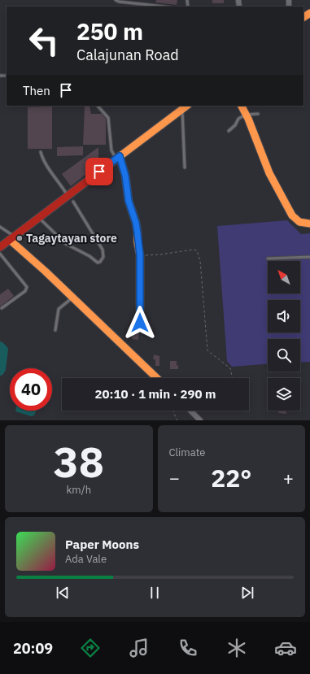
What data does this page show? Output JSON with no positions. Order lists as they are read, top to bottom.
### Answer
{
  "places": ["Tagaytayan store"],
  "north": "top left",
  "page": {
    "turn": ["250 m", "Calajunan Road"],
    "then": "Then",
    "limit": "40",
    "trip": "20:10 · 1 min · 290 m",
    "tile": [
      ["38", "km/h"],
      "Climate"
    ],
    "heat": ["−", "22°", "+"],
    "song": ["Paper Moons", "Ada Vale"],
    "tabs": "20:09"
  }
}
